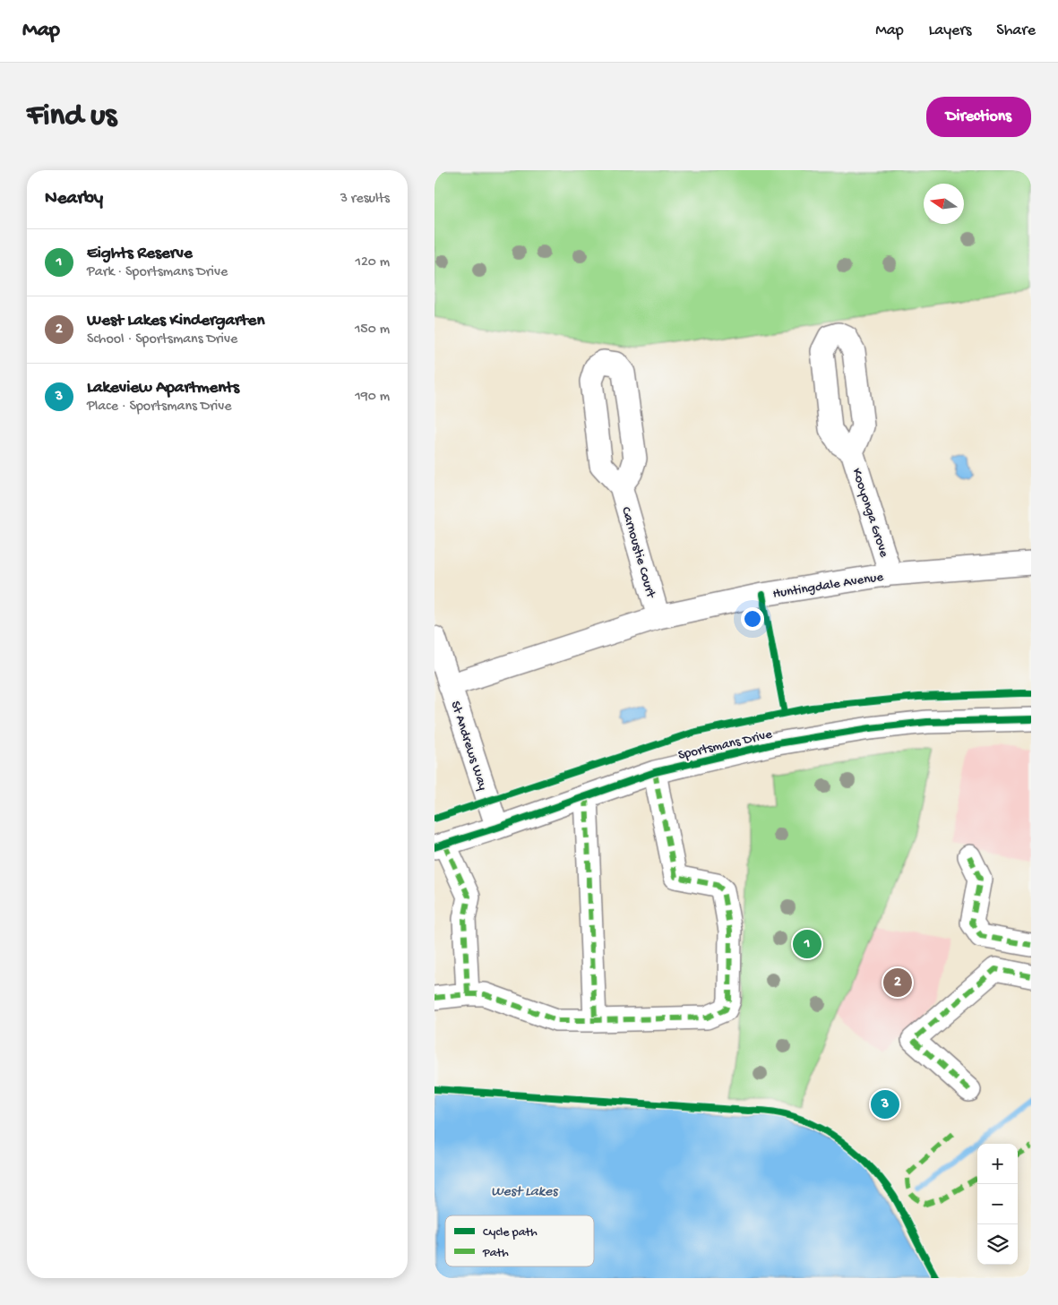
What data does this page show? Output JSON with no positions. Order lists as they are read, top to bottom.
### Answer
{
  "streets": {
    "street": [
      "Kooyonga Grove",
      "Carnoustie Court",
      "Huntingdale Avenue",
      "Sportsmans Drive",
      "St Andrews Way"
    ]
  },
  "crossings": [
    ["Kooyonga Grove", "Huntingdale Avenue"],
    ["Carnoustie Court", "Huntingdale Avenue"],
    ["Huntingdale Avenue", "St Andrews Way"],
    ["Sportsmans Drive", "St Andrews Way"]
  ],
  "water": ["West Lakes"],
  "legend": ["Cycle path", "Path"],
  "north": "left",
  "page": {
    "header": "Map",
    "nav": ["Map", "Layers", "Share"],
    "buttons": "Directions",
    "title": "Find us",
    "heading": ["Nearby", "3 results"],
    "list": [
      {
        "mark": "1",
        "name": "Eights Reserve",
        "note": "Park · Sportsmans Drive",
        "value": "120 m"
      },
      {
        "mark": "2",
        "name": "West Lakes Kindergarten",
        "note": "School · Sportsmans Drive",
        "value": "150 m"
      },
      {
        "mark": "3",
        "name": "Lakeview Apartments",
        "note": "Place · Sportsmans Drive",
        "value": "190 m"
      }
    ],
    "pins": ["1", "2", "3"],
    "map_buttons": ["+", "−"]
  }
}
